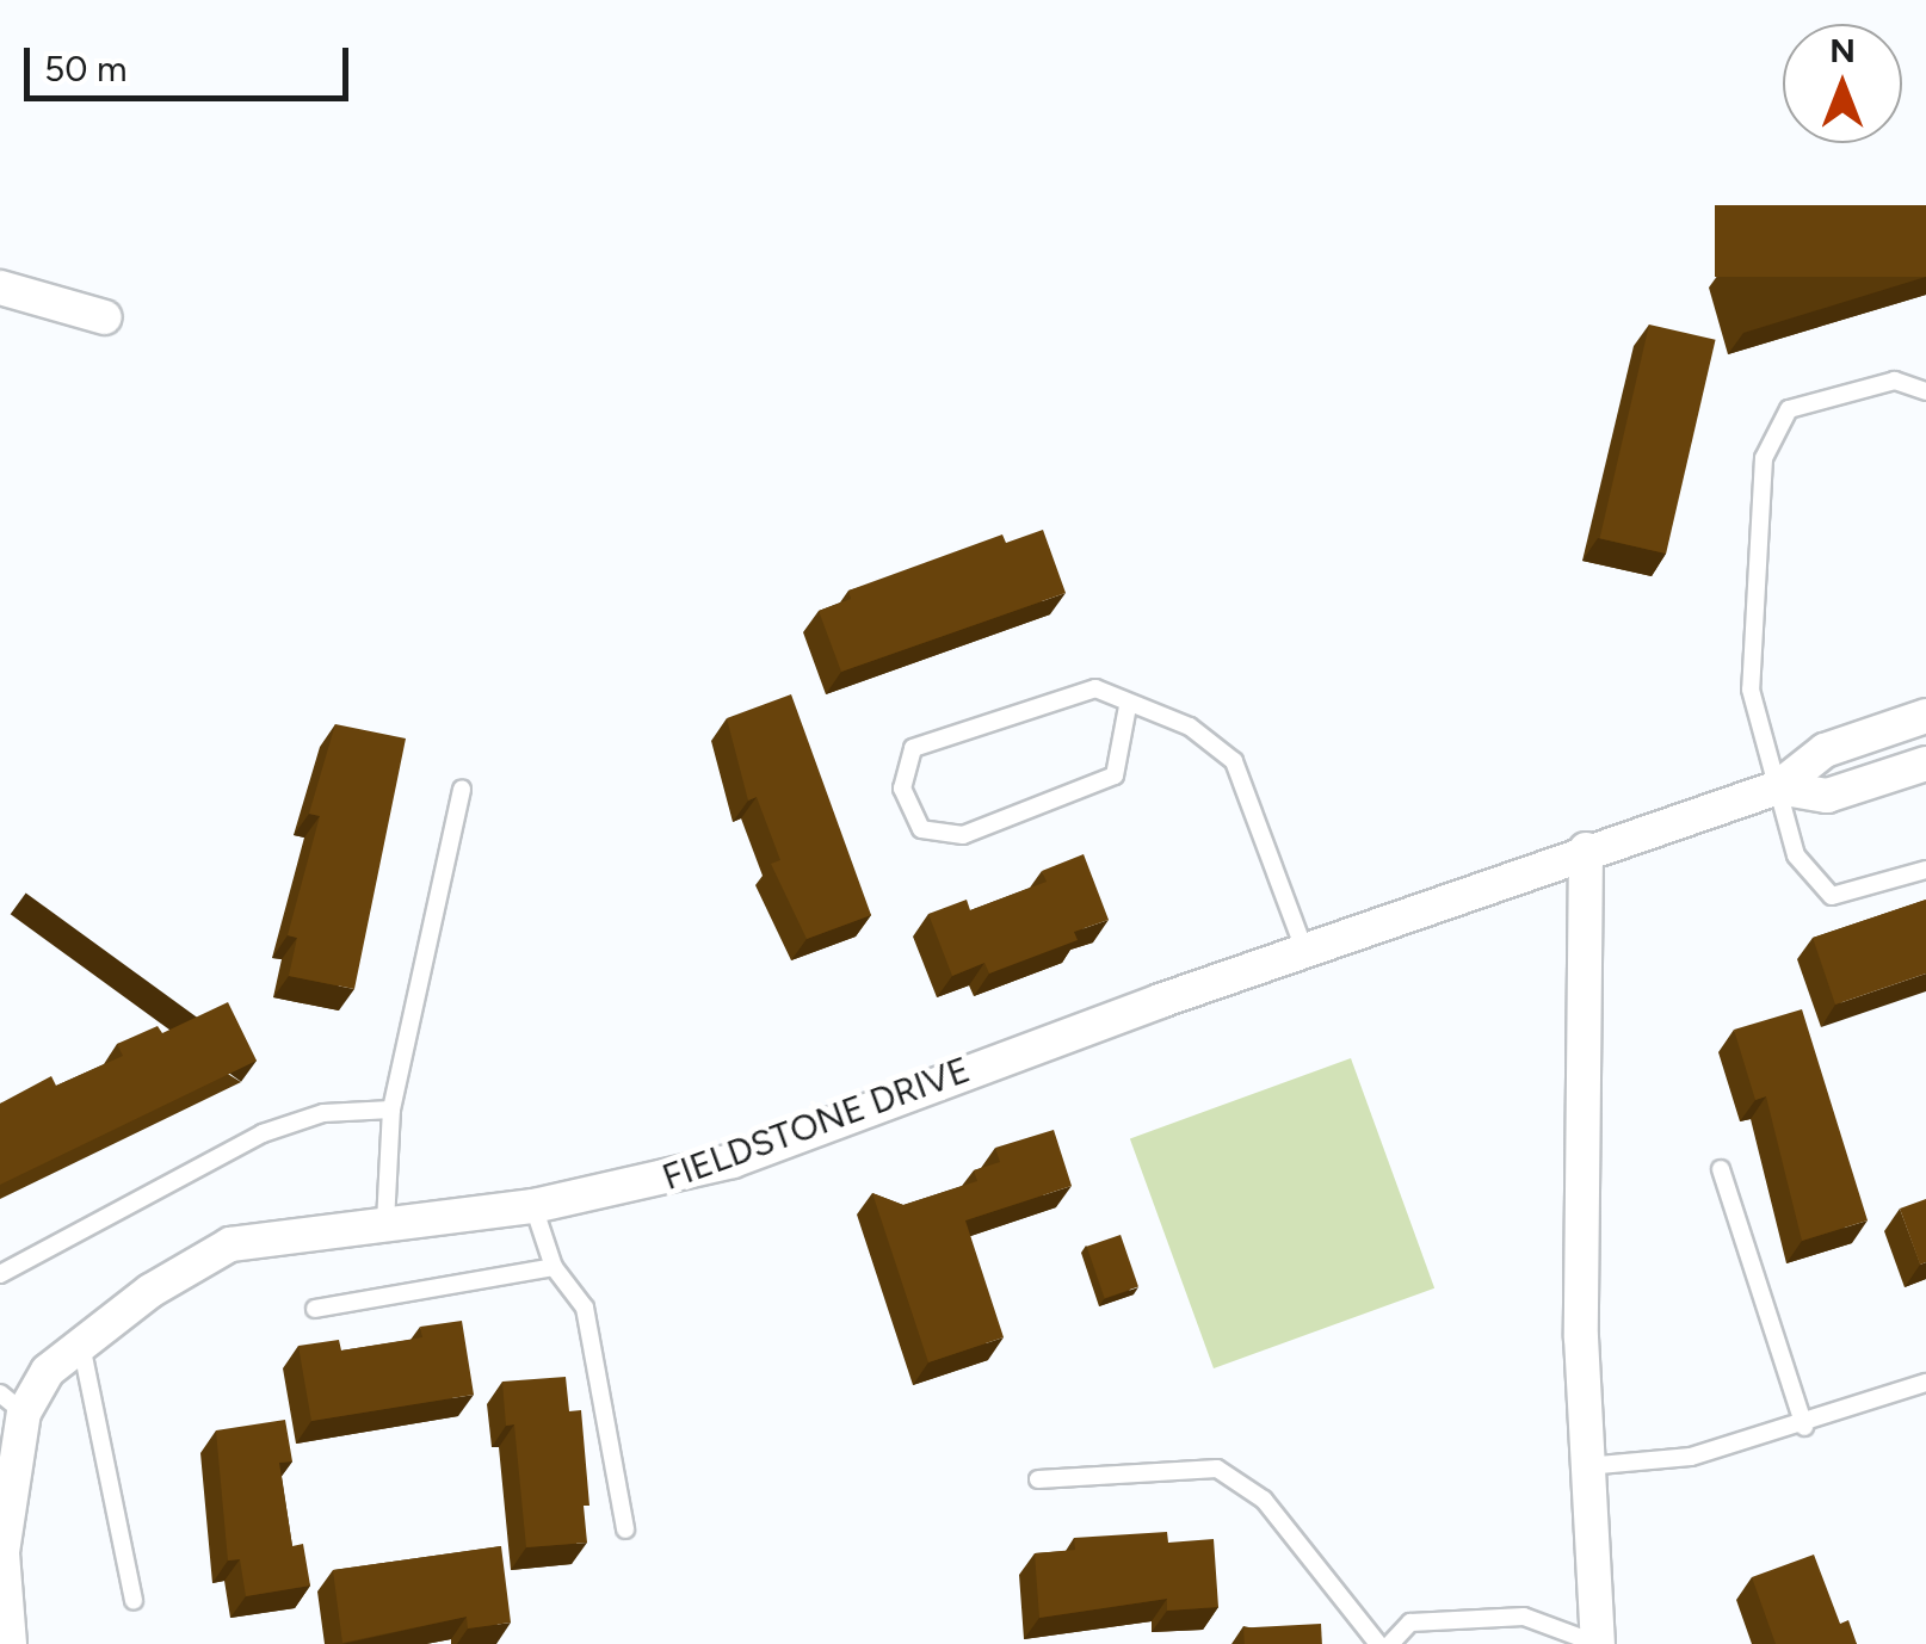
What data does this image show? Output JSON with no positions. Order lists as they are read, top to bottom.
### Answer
{
  "streets": {
    "street": ["FIELDSTONE DRIVE"]
  },
  "scale_bar": "50 m",
  "north": "top"
}
